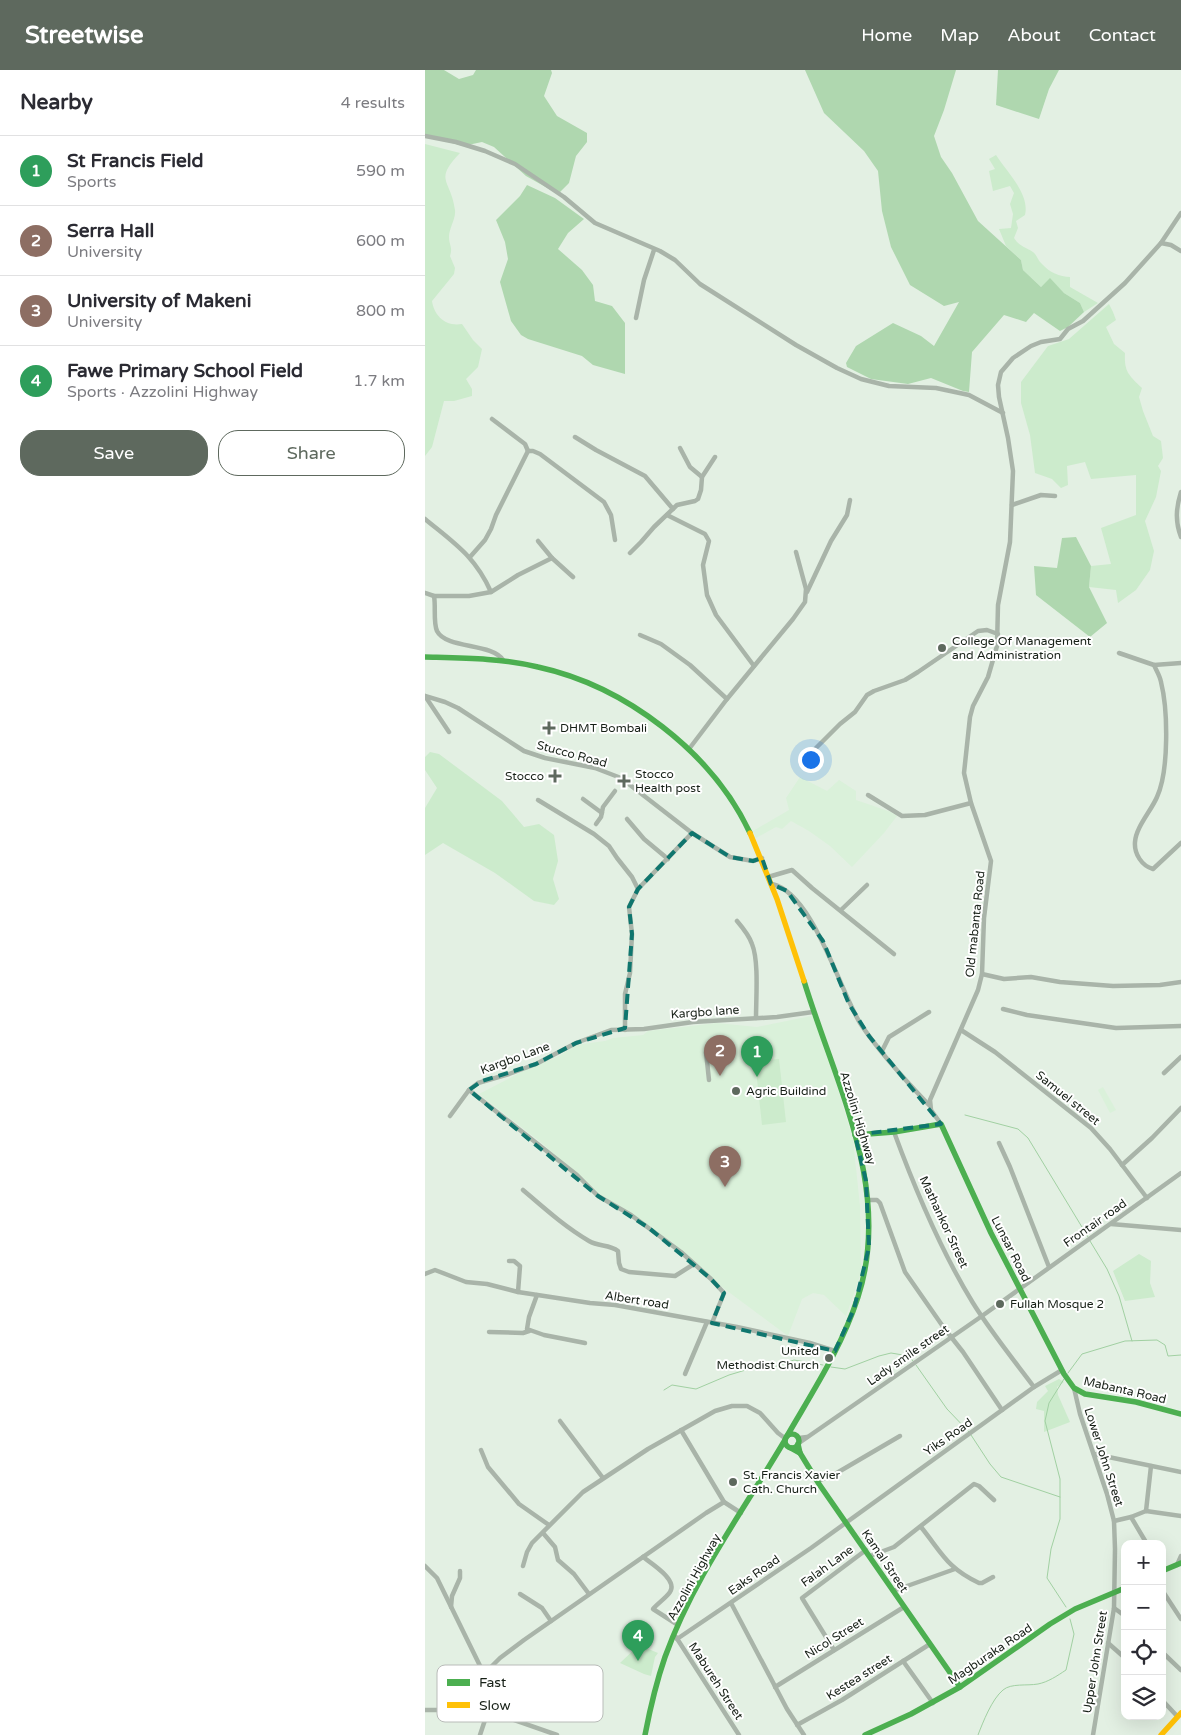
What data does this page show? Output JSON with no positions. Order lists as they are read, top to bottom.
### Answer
{
  "streets": {
    "main road": [
      "Azzolini Highway",
      "Lunsar Road",
      "Mabanta Road",
      "Kamal Street",
      "Magburaka Road"
    ],
    "street": [
      "Stucco Road",
      "Old mabanta Road",
      "Kargbo lane",
      "Kargbo Lane",
      "Samuel street",
      "Mathankor Street",
      "Frontair road",
      "Albert road",
      "Lady smile street",
      "Yiks Road",
      "Lower John Street",
      "Falah Lane",
      "Eaks Road",
      "Nicol Street",
      "Upper John Street",
      "Kestea street",
      "Mabureh Street"
    ]
  },
  "crossings": [
    ["Stucco Road", "Azzolini Highway"],
    ["Old mabanta Road", "Samuel street"],
    ["Kargbo lane", "Kargbo Lane"],
    ["Kargbo lane", "Azzolini Highway"],
    ["Samuel street", "Frontair road"],
    ["Azzolini Highway", "Albert road"],
    ["Azzolini Highway", "Kamal Street"],
    ["Azzolini Highway", "Eaks Road"],
    ["Azzolini Highway", "Mabureh Street"],
    ["Mathankor Street", "Lady smile street"],
    ["Frontair road", "Lunsar Road"],
    ["Frontair road", "Lady smile street"],
    ["Lunsar Road", "Lady smile street"],
    ["Lunsar Road", "Mabanta Road"],
    ["Lunsar Road", "Yiks Road"],
    ["Lady smile street", "Kamal Street"],
    ["Mabanta Road", "Lower John Street"],
    ["Yiks Road", "Kamal Street"],
    ["Yiks Road", "Eaks Road"],
    ["Lower John Street", "Magburaka Road"],
    ["Lower John Street", "Upper John Street"],
    ["Kamal Street", "Falah Lane"],
    ["Kamal Street", "Eaks Road"],
    ["Kamal Street", "Nicol Street"],
    ["Kamal Street", "Magburaka Road"],
    ["Kamal Street", "Kestea street"],
    ["Falah Lane", "Nicol Street"],
    ["Eaks Road", "Mabureh Street"],
    ["Magburaka Road", "Upper John Street"]
  ],
  "places": {
    "other": [
      "College Of Management and Administration",
      "Agric Buildind",
      "Fullah Mosque 2",
      "United Methodist Church",
      "St. Francis Xavier Cath. Church"
    ],
    "health": ["DHMT Bombali", "Stocco", "Stocco Health post"]
  },
  "legend": ["Fast", "Slow"],
  "page": {
    "header": "Streetwise",
    "nav": [
      "Home",
      "Map",
      "About",
      "Contact"
    ],
    "heading": ["Nearby", "4 results"],
    "list": [
      {
        "mark": "1",
        "name": "St Francis Field",
        "note": "Sports",
        "value": "590 m"
      },
      {
        "mark": "2",
        "name": "Serra Hall",
        "note": "University",
        "value": "600 m"
      },
      {
        "mark": "3",
        "name": "University of Makeni",
        "note": "University",
        "value": "800 m"
      },
      {
        "mark": "4",
        "name": "Fawe Primary School Field",
        "note": "Sports · Azzolini Highway",
        "value": "1.7 km"
      }
    ],
    "buttons": ["Save", "Share"],
    "pins": [
      "2",
      "1",
      "3",
      "4"
    ],
    "map_buttons": ["+", "−"]
  }
}
